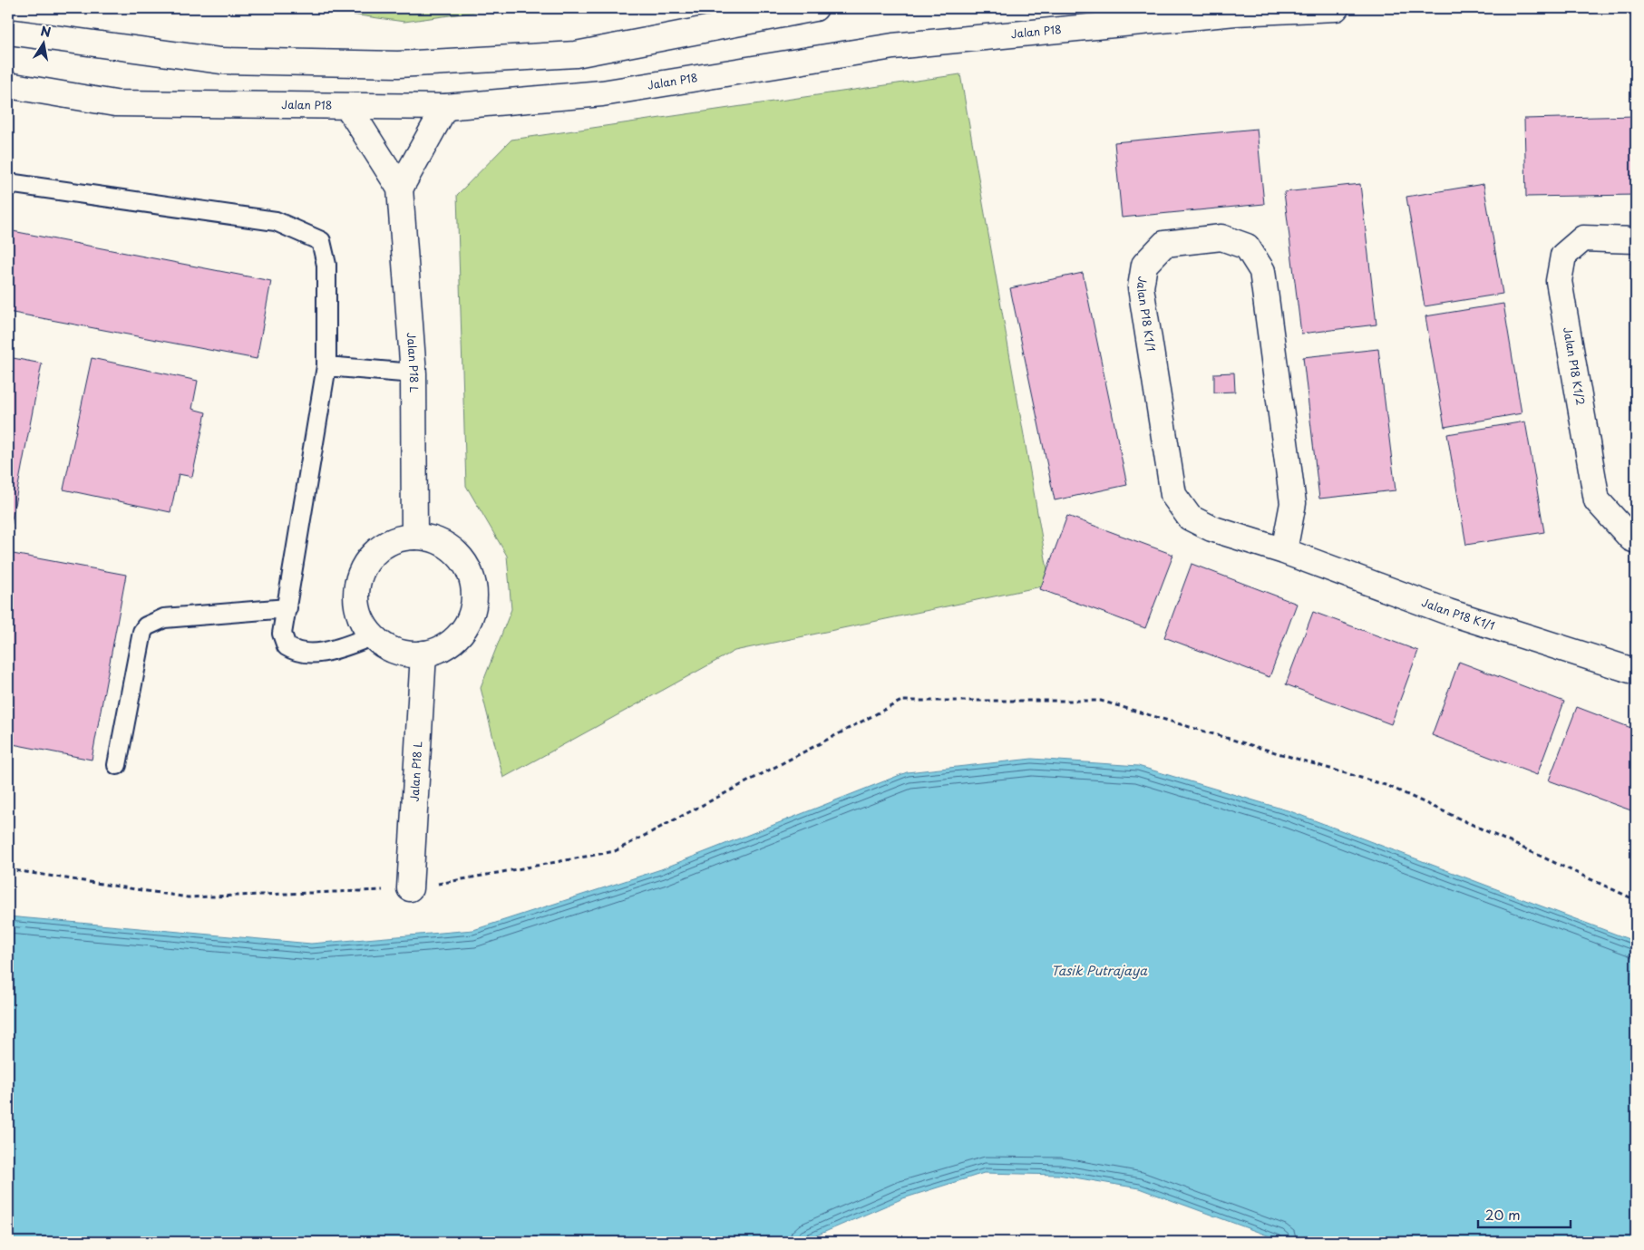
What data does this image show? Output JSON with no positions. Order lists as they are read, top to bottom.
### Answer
{
  "streets": {
    "street": [
      "Jalan P18",
      "Jalan P18 K1/1",
      "Jalan P18 L",
      "Jalan P18 K1/2"
    ]
  },
  "crossings": [
    ["Jalan P18", "Jalan P18 L"]
  ],
  "water": ["Tasik Putrajaya"],
  "scale_bar": "20 m",
  "north": "top"
}
